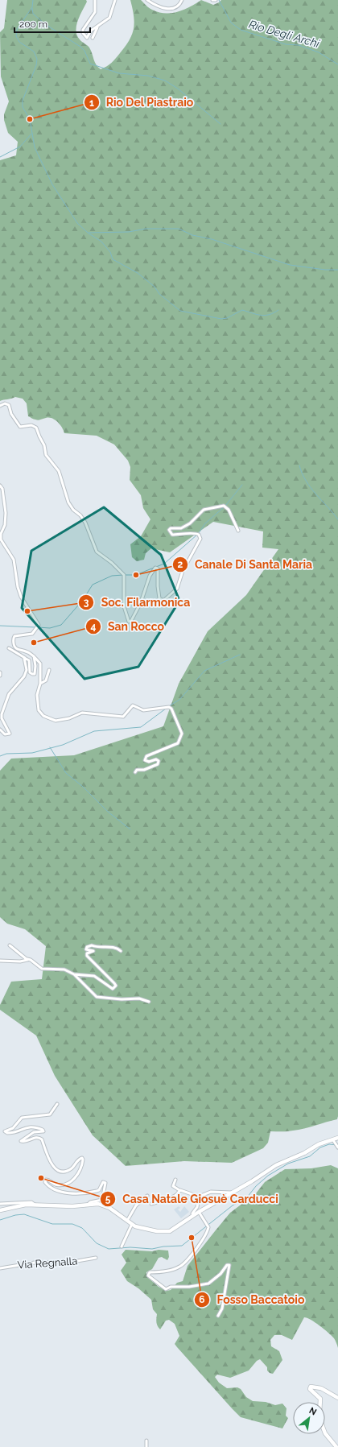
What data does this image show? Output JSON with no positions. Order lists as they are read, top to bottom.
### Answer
{
  "streets": {
    "street": ["Via Regnalla"]
  },
  "water": ["Rio Degli Archi"],
  "places": [
    "Rio Del Piastraio",
    "Canale Di Santa Maria",
    "Soc. Filarmonica",
    "San Rocco",
    "Casa Natale Giosuè Carducci",
    "Fosso Baccatoio"
  ],
  "scale_bar": "200 m",
  "north": "top right"
}
